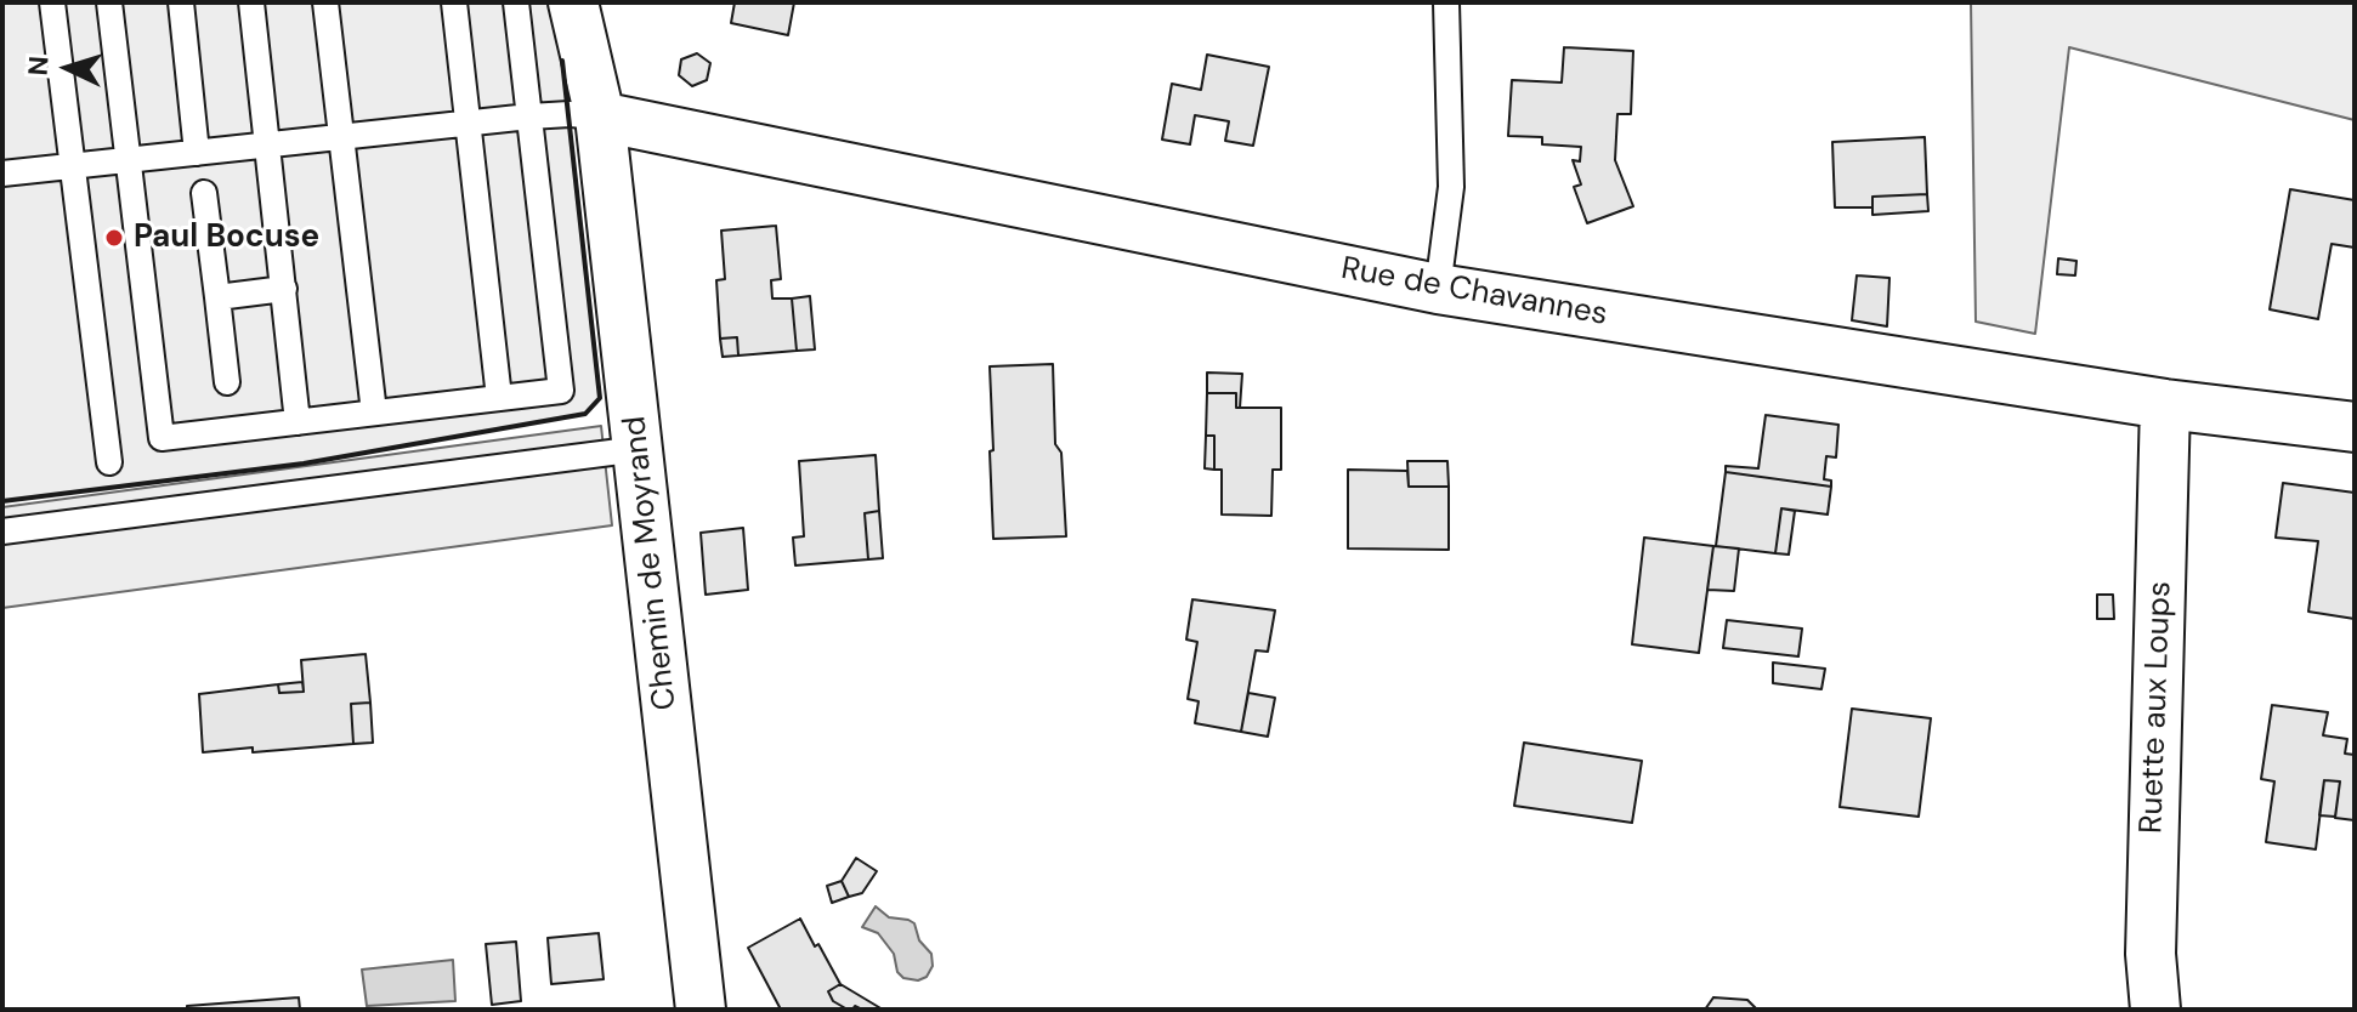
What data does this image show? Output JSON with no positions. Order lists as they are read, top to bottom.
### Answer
{
  "streets": {
    "street": ["Rue de Chavannes", "Chemin de Moyrand", "Ruette aux Loups"]
  },
  "crossings": [
    ["Rue de Chavannes", "Chemin de Moyrand"],
    ["Rue de Chavannes", "Ruette aux Loups"]
  ],
  "places": ["Paul Bocuse"],
  "north": "left"
}
